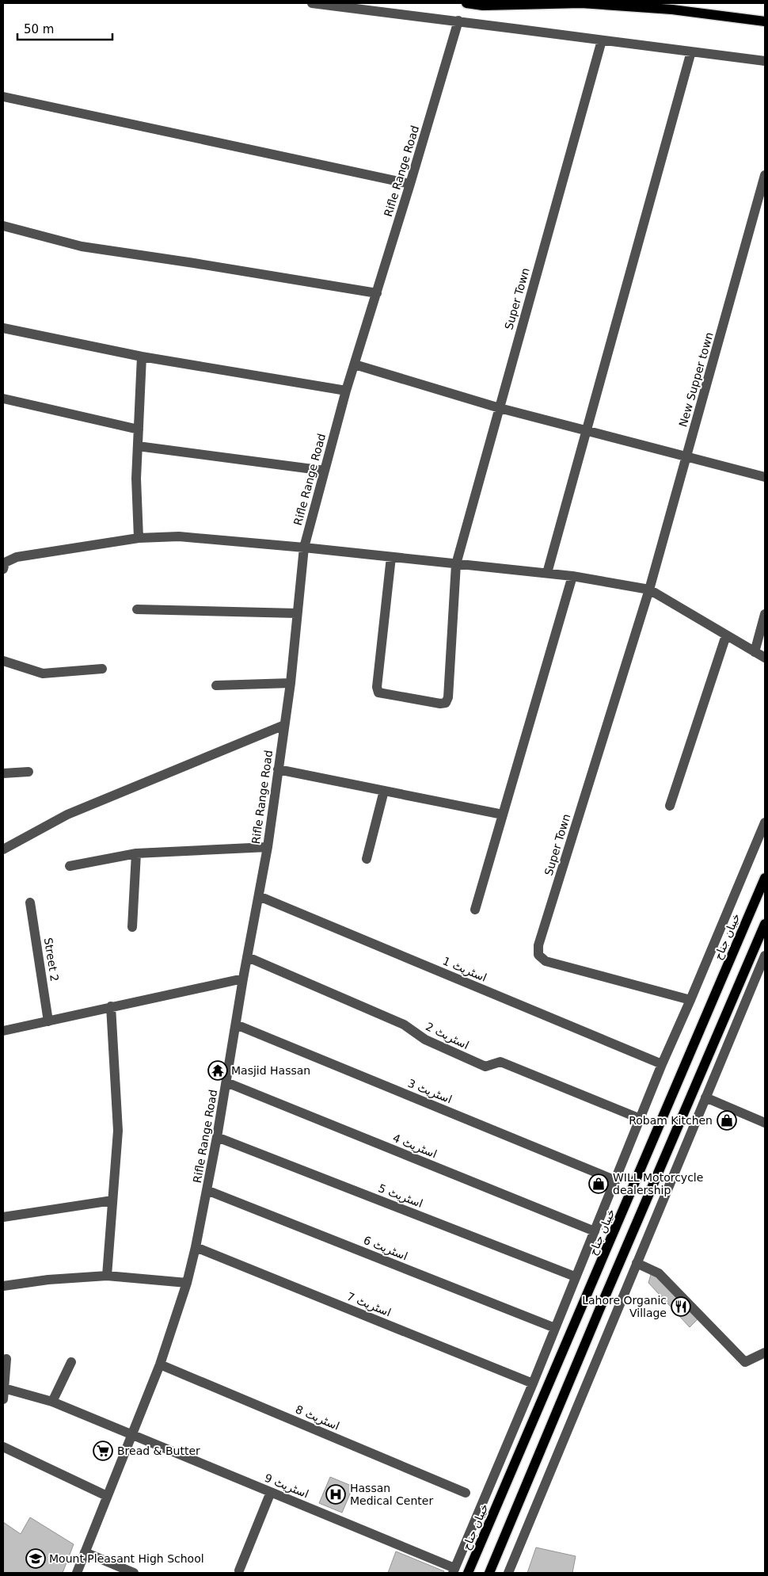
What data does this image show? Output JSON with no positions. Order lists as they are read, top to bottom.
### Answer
{
  "streets": {
    "main road": ["خیبان جناح"],
    "street": [
      "Rifle Range Road",
      "Super Town",
      "New Supper town",
      "Street 2",
      "اسٹریٹ 1",
      "اسٹریٹ 2",
      "اسٹریٹ 3",
      "اسٹریٹ 4",
      "اسٹریٹ 5",
      "اسٹریٹ 6",
      "اسٹریٹ 7",
      "اسٹریٹ 8",
      "اسٹریٹ 9"
    ]
  },
  "crossings": [
    ["Rifle Range Road", "اسٹریٹ 1"],
    ["Rifle Range Road", "اسٹریٹ 2"],
    ["Rifle Range Road", "اسٹریٹ 3"],
    ["Rifle Range Road", "اسٹریٹ 4"],
    ["Rifle Range Road", "اسٹریٹ 5"],
    ["Rifle Range Road", "اسٹریٹ 6"],
    ["Rifle Range Road", "اسٹریٹ 7"],
    ["Rifle Range Road", "اسٹریٹ 8"],
    ["Rifle Range Road", "اسٹریٹ 9"],
    ["Super Town", "New Supper town"]
  ],
  "places": {
    "temple": ["Masjid Hassan"],
    "shop": ["Robam Kitchen", "WILL Motorcycle dealership"],
    "restaurant": ["Lahore Organic Village"],
    "supermarket": ["Bread & Butter"],
    "hospital": ["Hassan Medical Center"],
    "school or university": ["Mount Pleasant High School"]
  },
  "scale_bar": "50 m"
}
